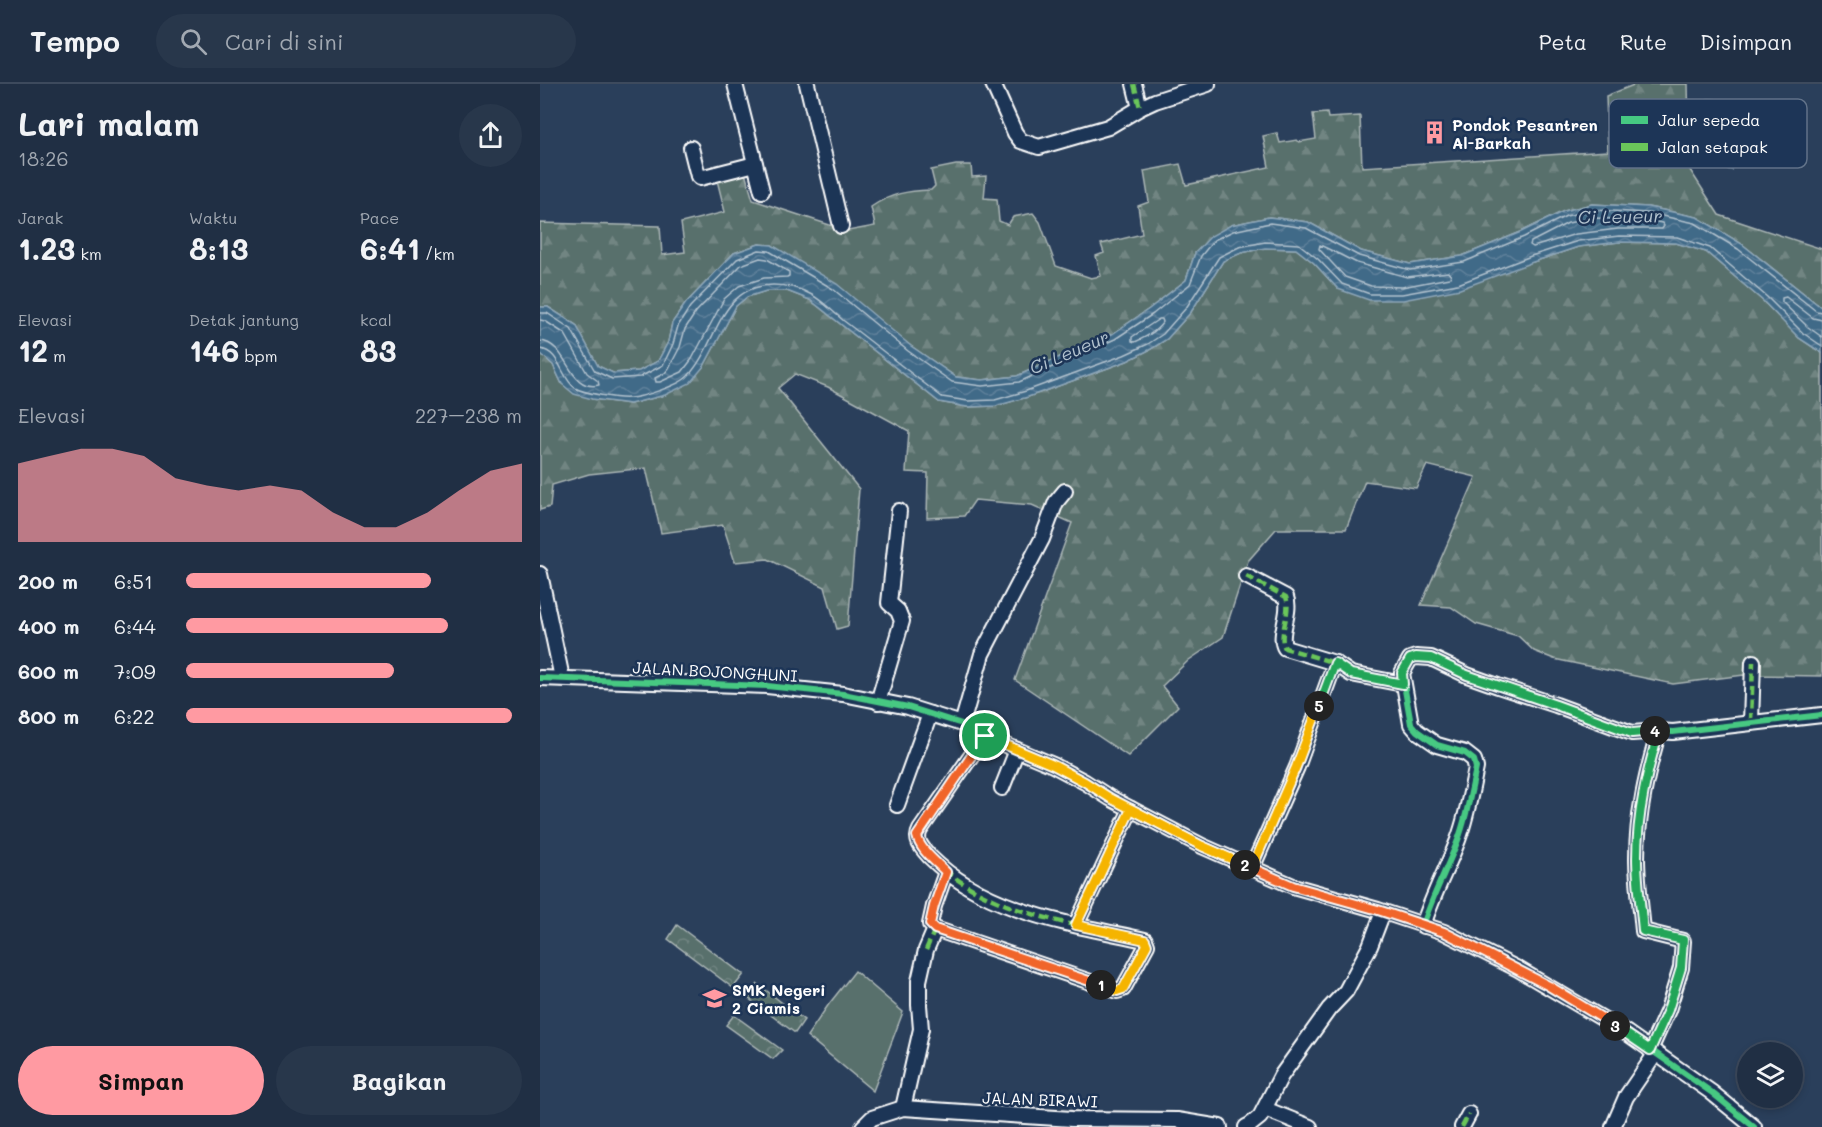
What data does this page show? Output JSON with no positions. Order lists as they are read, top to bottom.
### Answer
{
  "streets": {
    "street": ["JALAN BOJONGHUNI", "JALAN BIRAWI"]
  },
  "water": ["Ci Leueur"],
  "places": {
    "building": ["Pondok Pesantren Al-Barkah"],
    "school or university": ["SMK Negeri 2 Ciamis"]
  },
  "legend": ["Jalur sepeda", "Jalan setapak"],
  "page": {
    "header": "Tempo",
    "search": "Cari di sini",
    "nav": ["Peta", "Rute", "Disimpan"],
    "heading": ["Lari malam", "18:26"],
    "stats": [
      ["Jarak", "1.23 km"],
      ["Waktu", "8:13"],
      ["Pace", "6:41 /km"],
      ["Elevasi", "12 m"],
      ["Detak jantung", "146 bpm"],
      ["kcal", "83"]
    ],
    "chart": ["Elevasi", "227–238 m"],
    "list": [
      {
        "name": "200 m",
        "note": "6:51"
      },
      {
        "name": "400 m",
        "note": "6:44"
      },
      {
        "name": "600 m",
        "note": "7:09"
      },
      {
        "name": "800 m",
        "note": "6:22"
      }
    ],
    "pins": [
      "5",
      "4",
      "2",
      "1",
      "3"
    ],
    "buttons": ["Simpan", "Bagikan"]
  }
}
